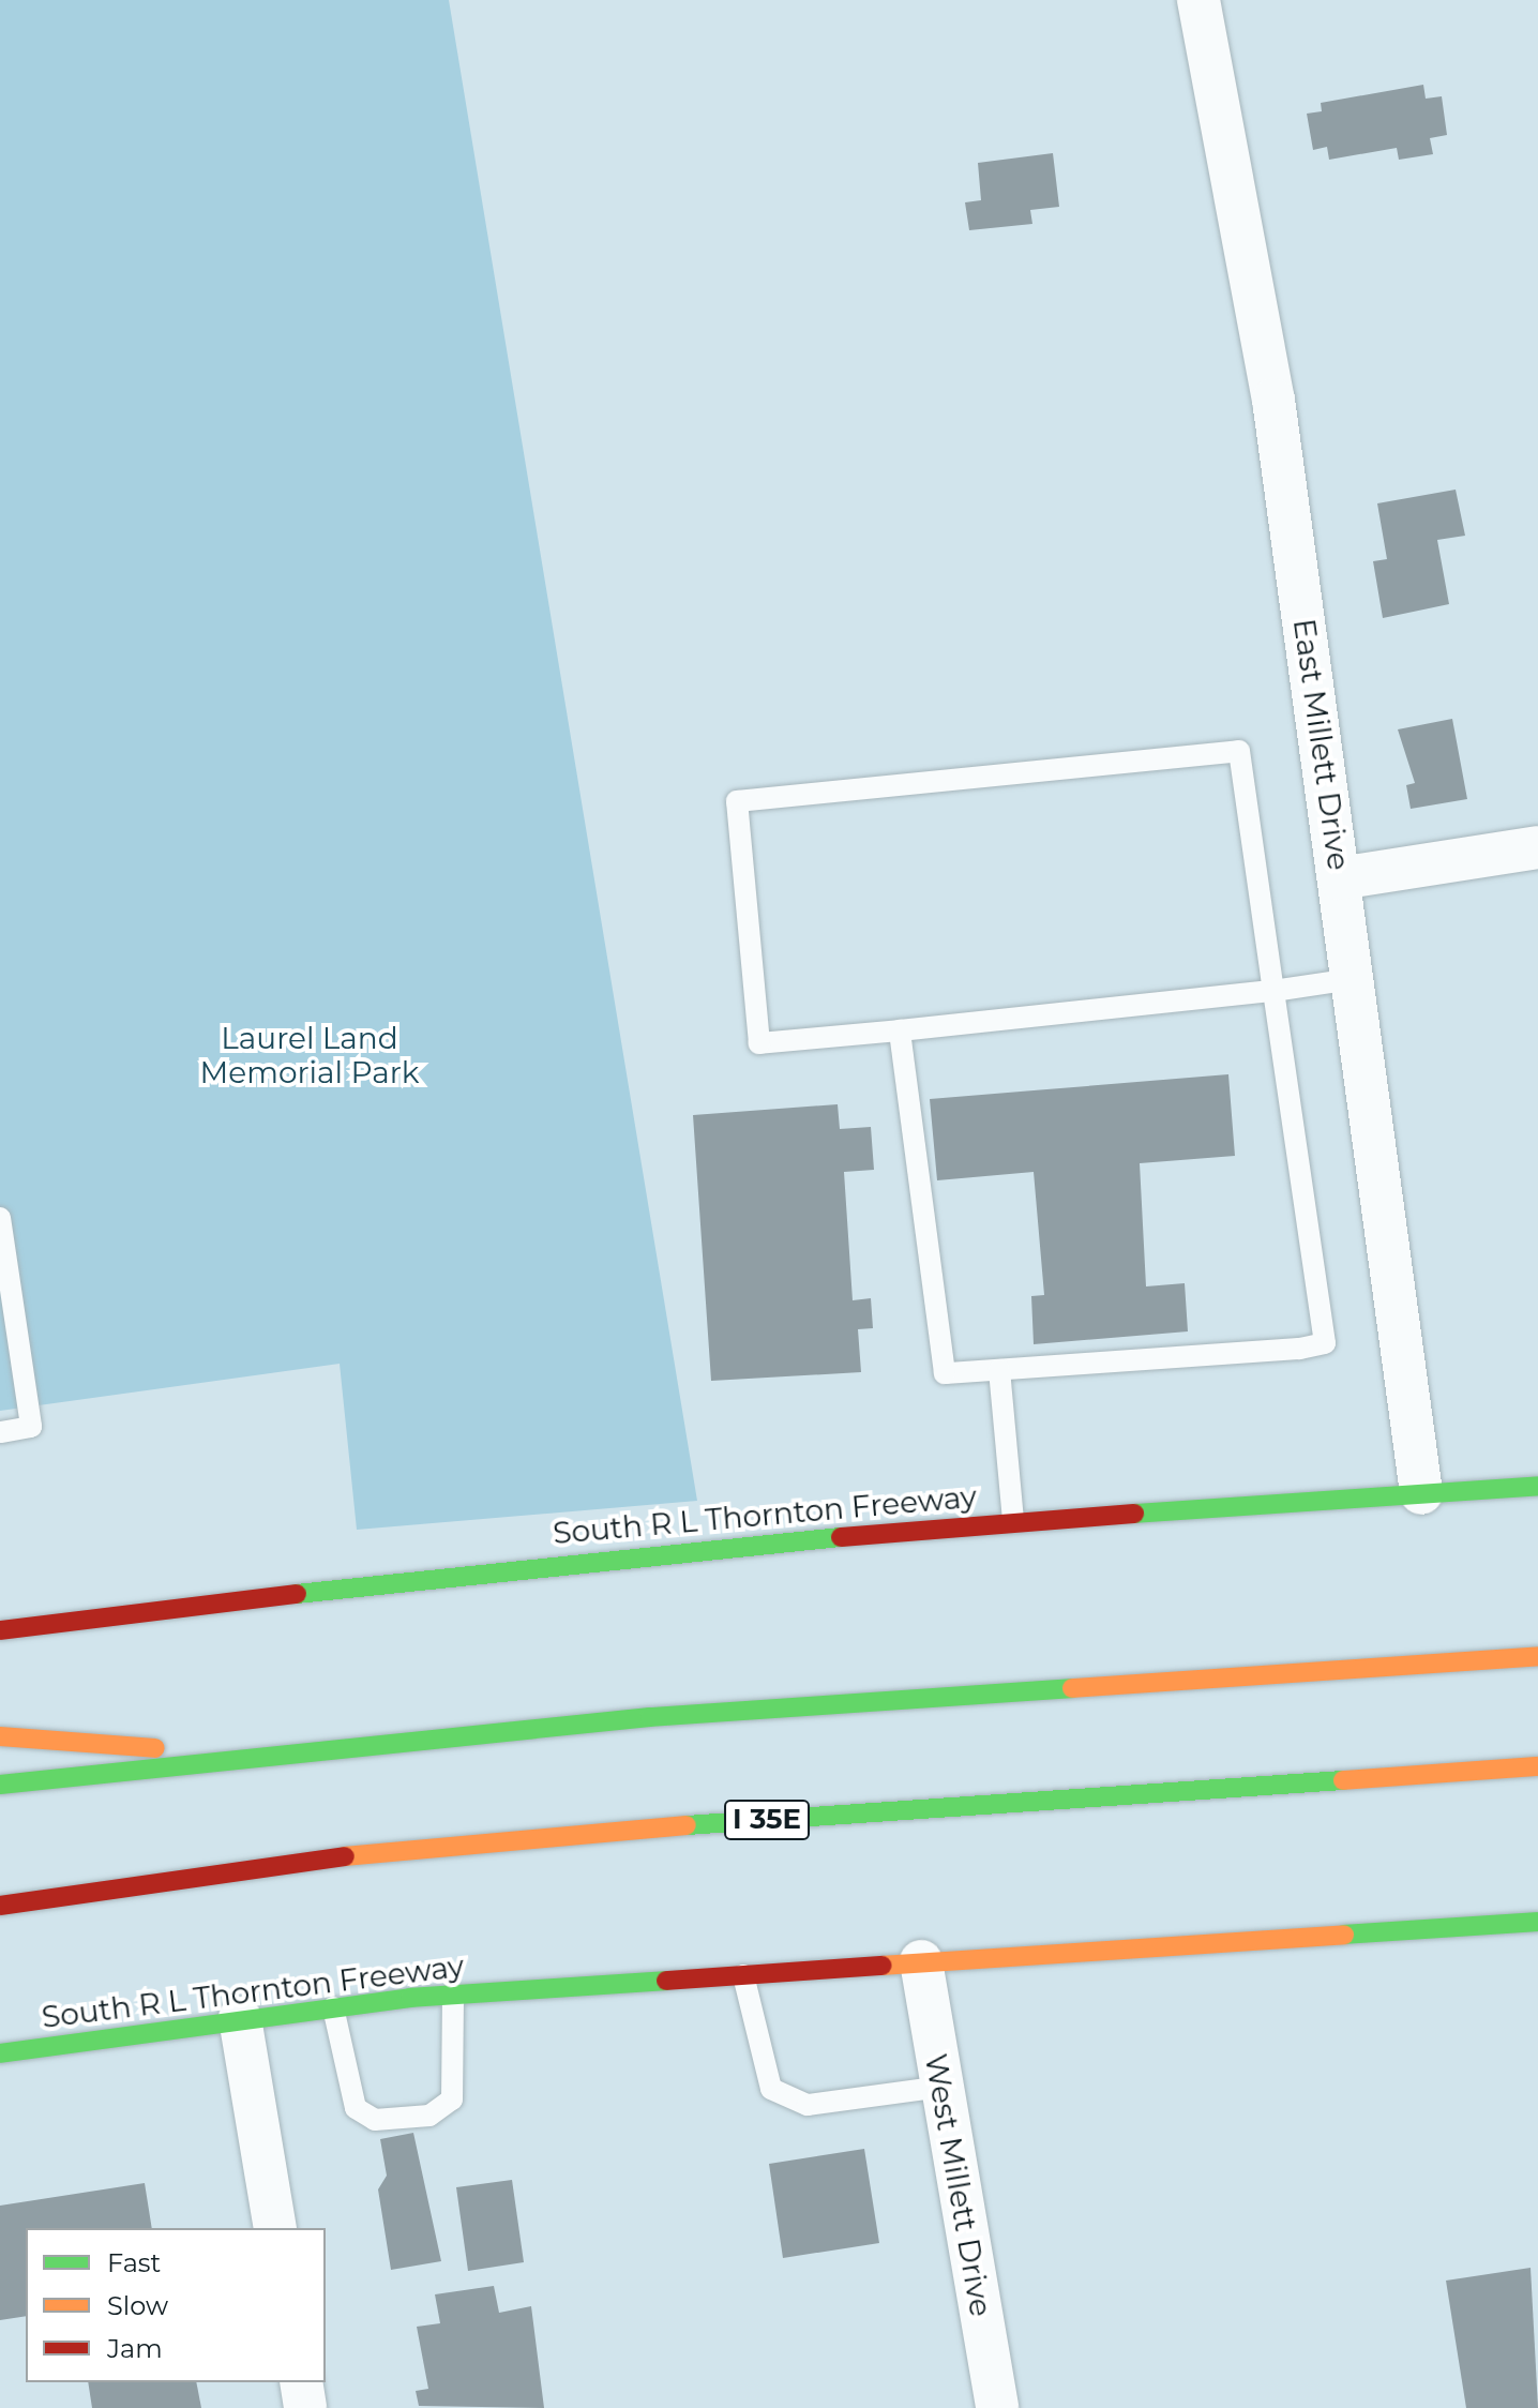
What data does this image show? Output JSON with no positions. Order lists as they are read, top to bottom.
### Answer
{
  "streets": {
    "main road": ["South R L Thornton Freeway", "I 35E"],
    "street": ["East Millett Drive", "West Millett Drive"]
  },
  "crossings": [
    ["East Millett Drive", "South R L Thornton Freeway"],
    ["South R L Thornton Freeway", "West Millett Drive"]
  ],
  "parks": ["Laurel Land Memorial Park"],
  "legend": ["Fast", "Slow", "Jam"]
}
